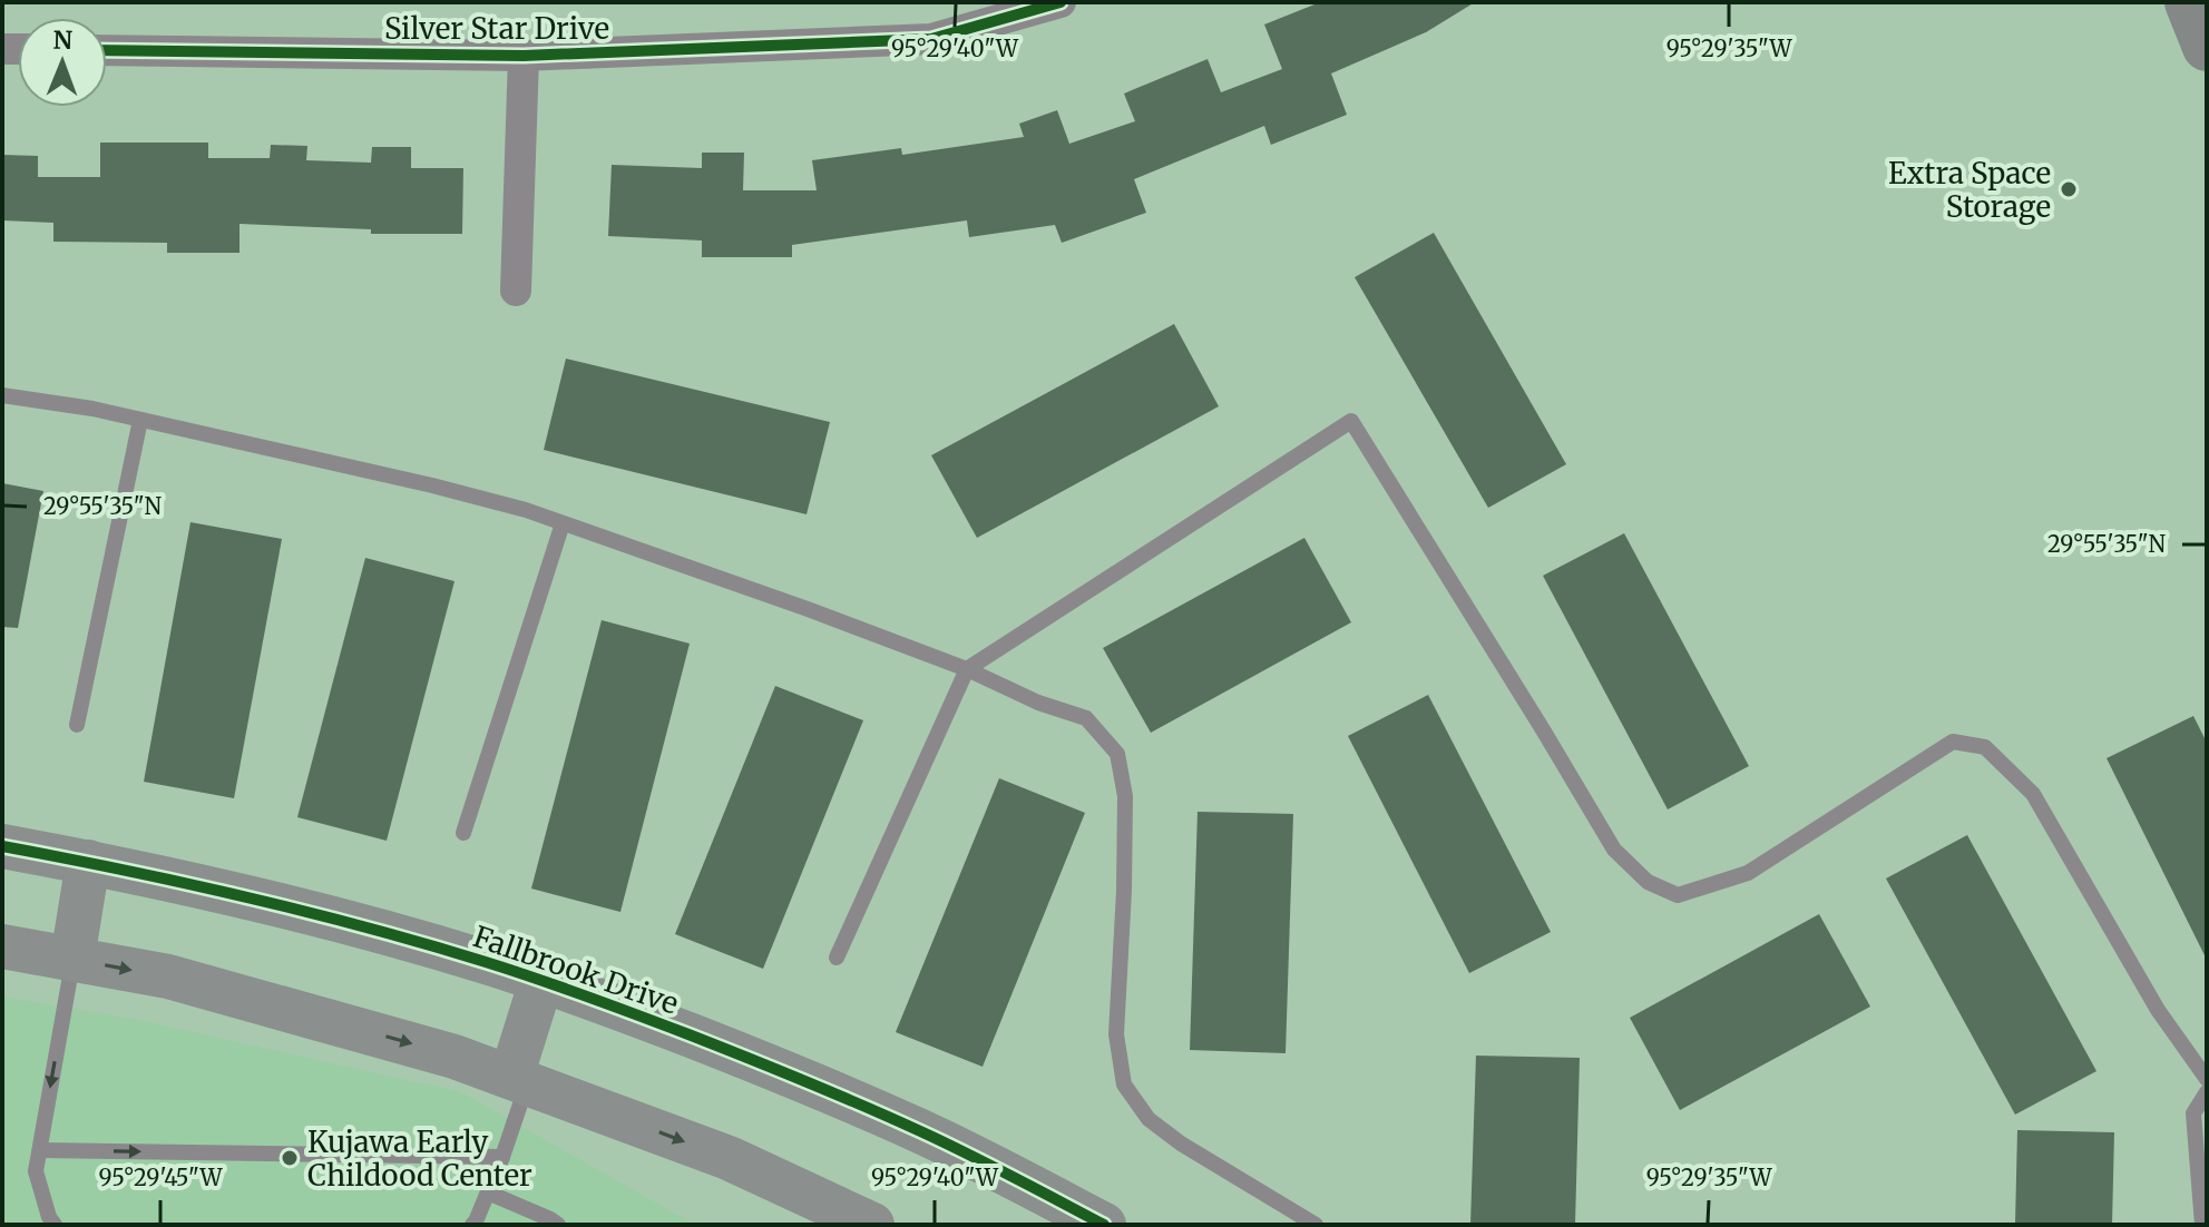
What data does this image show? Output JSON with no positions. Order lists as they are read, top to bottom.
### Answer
{
  "streets": {
    "street": ["Silver Star Drive", "Fallbrook Drive"]
  },
  "places": ["Extra Space Storage", "Kujawa Early Childood Center"],
  "north": "top",
  "coordinates": [
    "95°29'40\"W",
    "95°29'35\"W",
    "29°55'35\"N",
    "95°29'45\"W"
  ]
}
